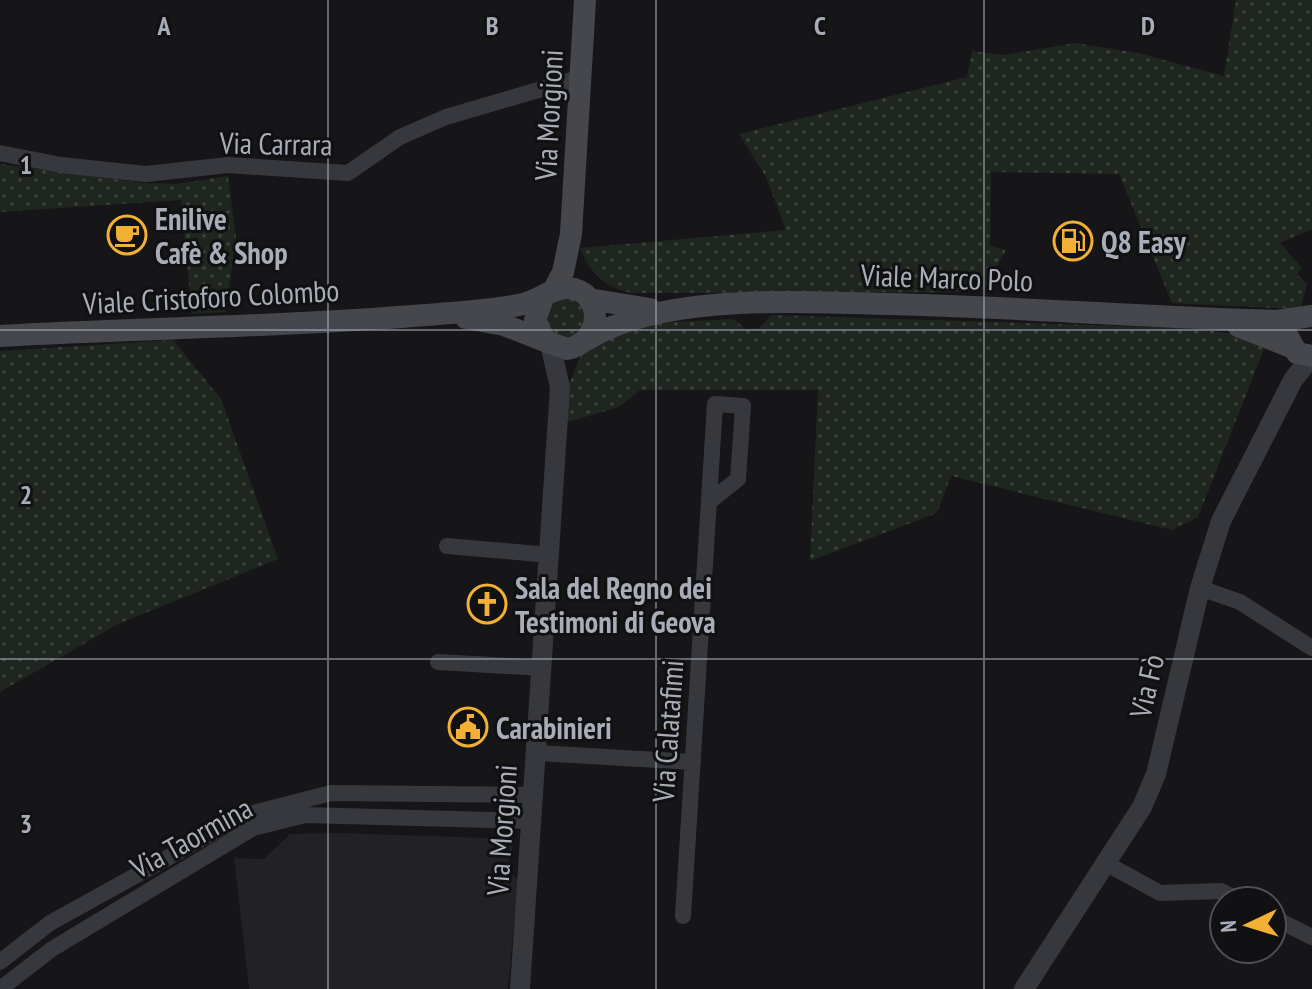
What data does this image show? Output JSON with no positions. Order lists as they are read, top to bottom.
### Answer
{
  "streets": {
    "main road": ["Via Morgioni", "Viale Marco Polo", "Viale Cristoforo Colombo"],
    "street": [
      "Via Carrara",
      "Via Fò",
      "Via Calatafimi",
      "Via Taormina"
    ]
  },
  "crossings": [
    ["Via Morgioni", "Via Carrara"],
    ["Via Morgioni", "Via Taormina"]
  ],
  "places": {
    "cafe": ["Enilive Cafè & Shop"],
    "fuel station": ["Q8 Easy"],
    "church": ["Sala del Regno dei Testimoni di Geova"],
    "public building": ["Carabinieri"]
  },
  "north": "left",
  "grid": {
    "columns": [
      "A",
      "B",
      "C",
      "D"
    ],
    "rows": ["1", "2", "3"]
  }
}
